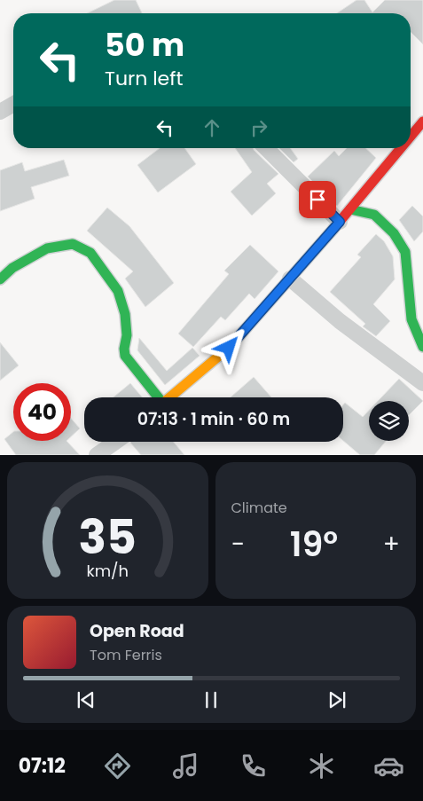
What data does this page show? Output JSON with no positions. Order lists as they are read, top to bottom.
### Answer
{
  "page": {
    "turn": ["50 m", "Turn left"],
    "limit": "40",
    "trip": "07:13 · 1 min · 60 m",
    "tile": "Climate",
    "heat": ["−", "19°", "+"],
    "song": ["Open Road", "Tom Ferris"],
    "tabs": "07:12",
    "gauge": ["35", "km/h"]
  }
}
